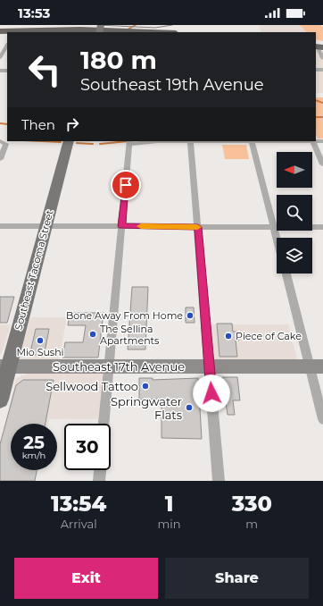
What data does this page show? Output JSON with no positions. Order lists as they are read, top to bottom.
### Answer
{
  "streets": {
    "main road": ["Southeast Tacoma Street", "Southeast 17th Avenue"]
  },
  "crossings": [
    ["Southeast Tacoma Street", "Southeast 17th Avenue"]
  ],
  "places": [
    "Bone Away From Home",
    "The Sellina Apartments",
    "Piece of Cake",
    "Mio Sushi",
    "Sellwood Tattoo",
    "Springwater Flats"
  ],
  "north": "left",
  "page": {
    "status": "13:53",
    "turn": ["180 m", "Southeast 19th Avenue"],
    "then": "Then",
    "speed": "25 km/h",
    "limit": "30",
    "eta": [
      "13:54",
      "Arrival",
      "1",
      "min",
      "330",
      "m"
    ],
    "buttons": ["Exit", "Share"]
  }
}
